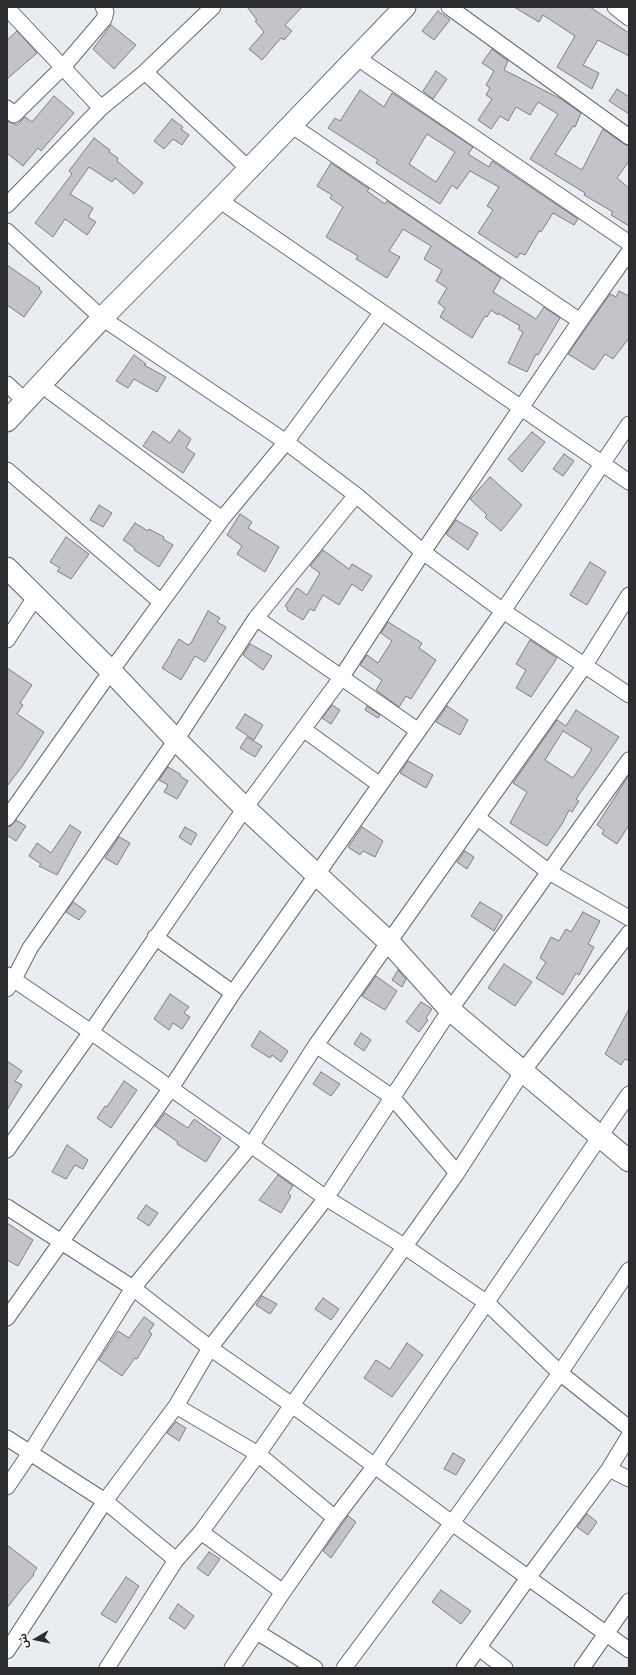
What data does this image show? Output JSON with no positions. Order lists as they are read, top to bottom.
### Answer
{
  "north": "left"
}
